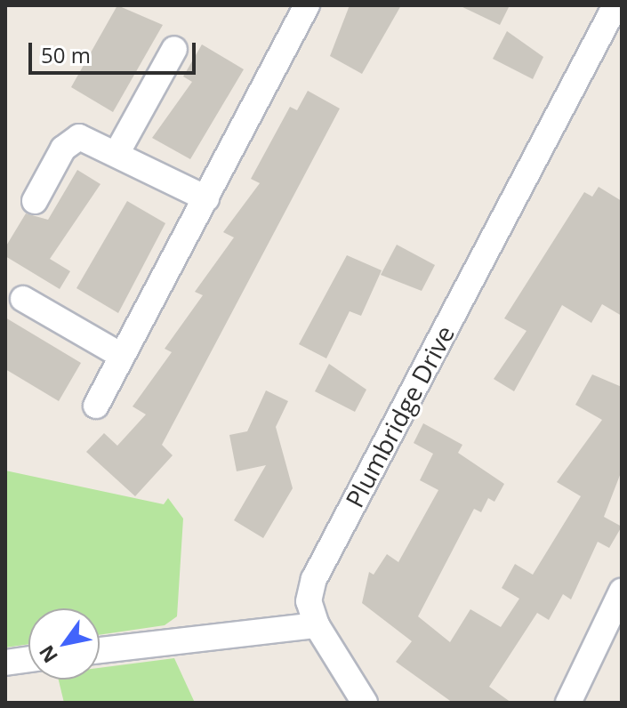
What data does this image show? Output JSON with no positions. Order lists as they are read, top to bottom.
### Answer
{
  "streets": {
    "street": ["Plumbridge Drive"]
  },
  "scale_bar": "50 m",
  "north": "bottom left"
}
